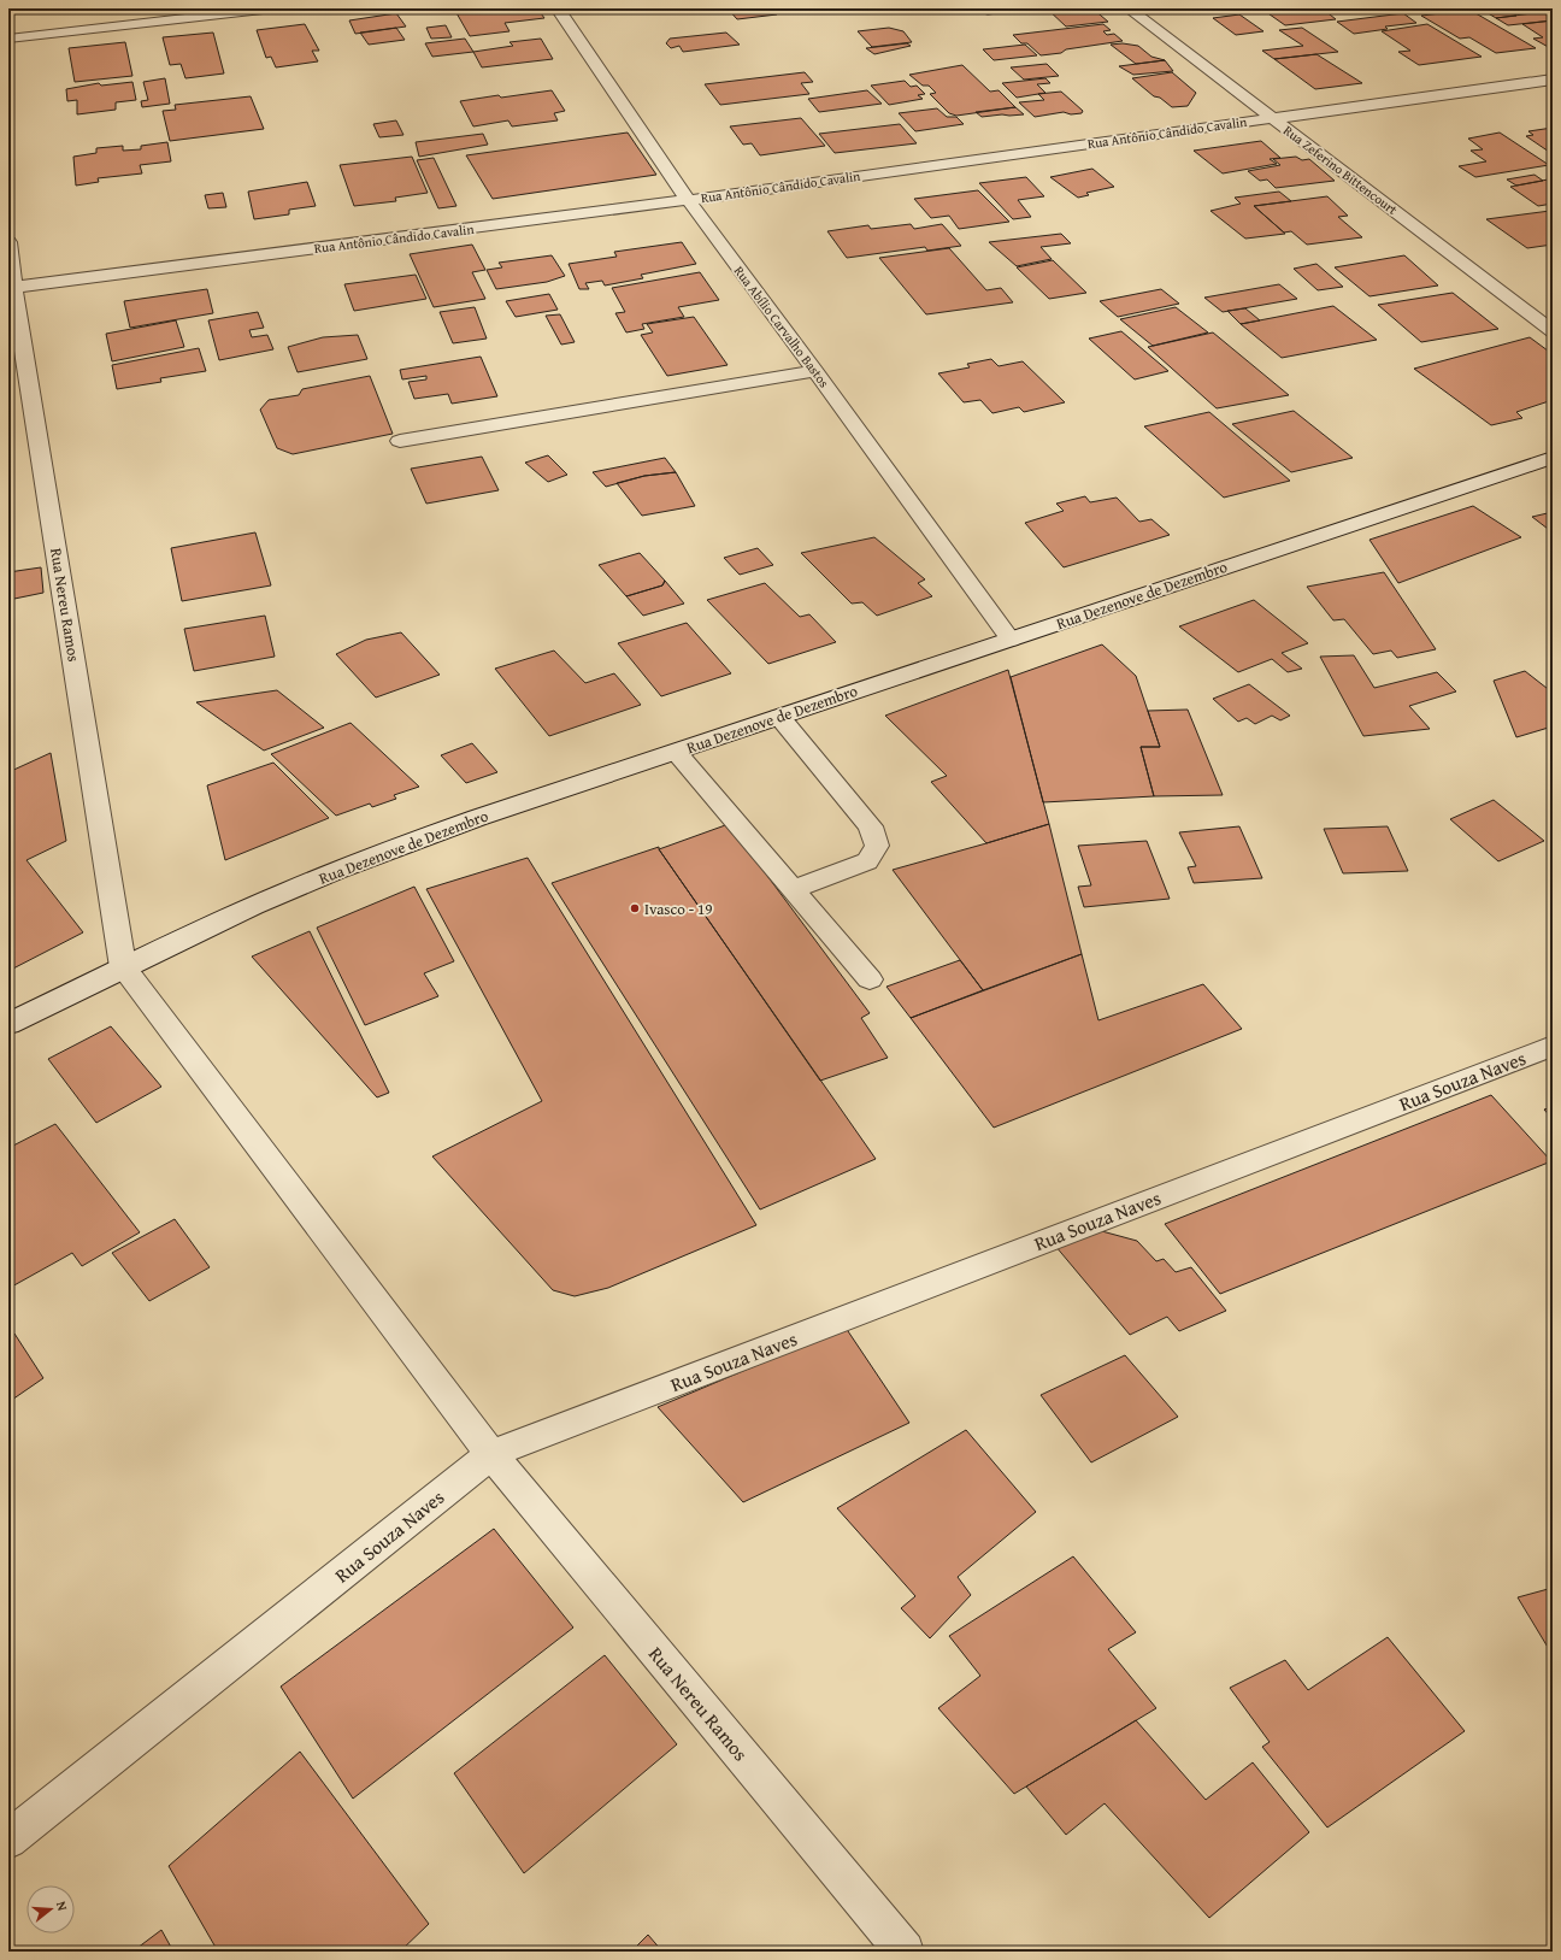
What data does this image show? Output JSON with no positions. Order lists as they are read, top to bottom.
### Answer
{
  "streets": {
    "street": [
      "Rua Antônio Cândido Cavalin",
      "Rua Zeferino Bittencourt",
      "Rua Abílio Carvalho Bastos",
      "Rua Dezenove de Dezembro",
      "Rua Nereu Ramos",
      "Rua Souza Naves"
    ]
  },
  "crossings": [
    ["Rua Antônio Cândido Cavalin", "Rua Zeferino Bittencourt"],
    ["Rua Antônio Cândido Cavalin", "Rua Abílio Carvalho Bastos"],
    ["Rua Antônio Cândido Cavalin", "Rua Nereu Ramos"],
    ["Rua Abílio Carvalho Bastos", "Rua Dezenove de Dezembro"],
    ["Rua Dezenove de Dezembro", "Rua Nereu Ramos"],
    ["Rua Nereu Ramos", "Rua Souza Naves"]
  ],
  "places": ["Ivasco - 19"],
  "north": "right"
}
